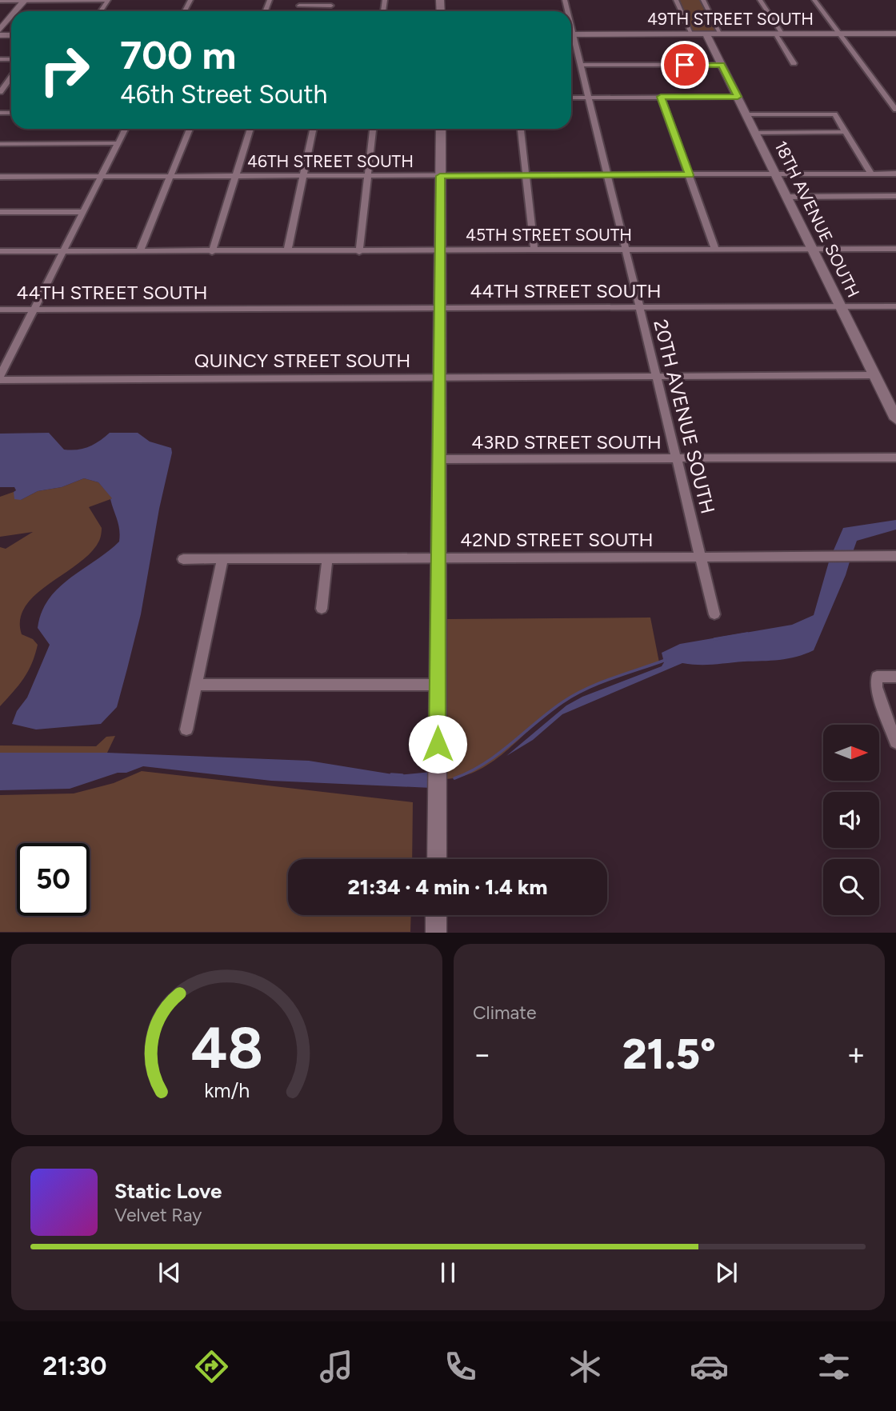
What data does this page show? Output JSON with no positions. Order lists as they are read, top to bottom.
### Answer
{
  "streets": {
    "main road": ["49TH STREET SOUTH", "18TH AVENUE SOUTH"],
    "street": [
      "46TH STREET SOUTH",
      "45TH STREET SOUTH",
      "44TH STREET SOUTH",
      "QUINCY STREET SOUTH",
      "20TH AVENUE SOUTH",
      "43RD STREET SOUTH",
      "42ND STREET SOUTH"
    ]
  },
  "crossings": [
    ["49TH STREET SOUTH", "18TH AVENUE SOUTH"],
    ["46TH STREET SOUTH", "18TH AVENUE SOUTH"],
    ["46TH STREET SOUTH", "20TH AVENUE SOUTH"],
    ["18TH AVENUE SOUTH", "45TH STREET SOUTH"],
    ["18TH AVENUE SOUTH", "44TH STREET SOUTH"],
    ["18TH AVENUE SOUTH", "QUINCY STREET SOUTH"],
    ["45TH STREET SOUTH", "20TH AVENUE SOUTH"],
    ["44TH STREET SOUTH", "20TH AVENUE SOUTH"],
    ["QUINCY STREET SOUTH", "20TH AVENUE SOUTH"],
    ["20TH AVENUE SOUTH", "43RD STREET SOUTH"],
    ["20TH AVENUE SOUTH", "42ND STREET SOUTH"]
  ],
  "north": "right",
  "page": {
    "turn": ["700 m", "46th Street South"],
    "limit": "50",
    "trip": "21:34 · 4 min · 1.4 km",
    "tile": "Climate",
    "heat": ["−", "21.5°", "+"],
    "song": ["Static Love", "Velvet Ray"],
    "tabs": "21:30",
    "gauge": ["48", "km/h"]
  }
}
